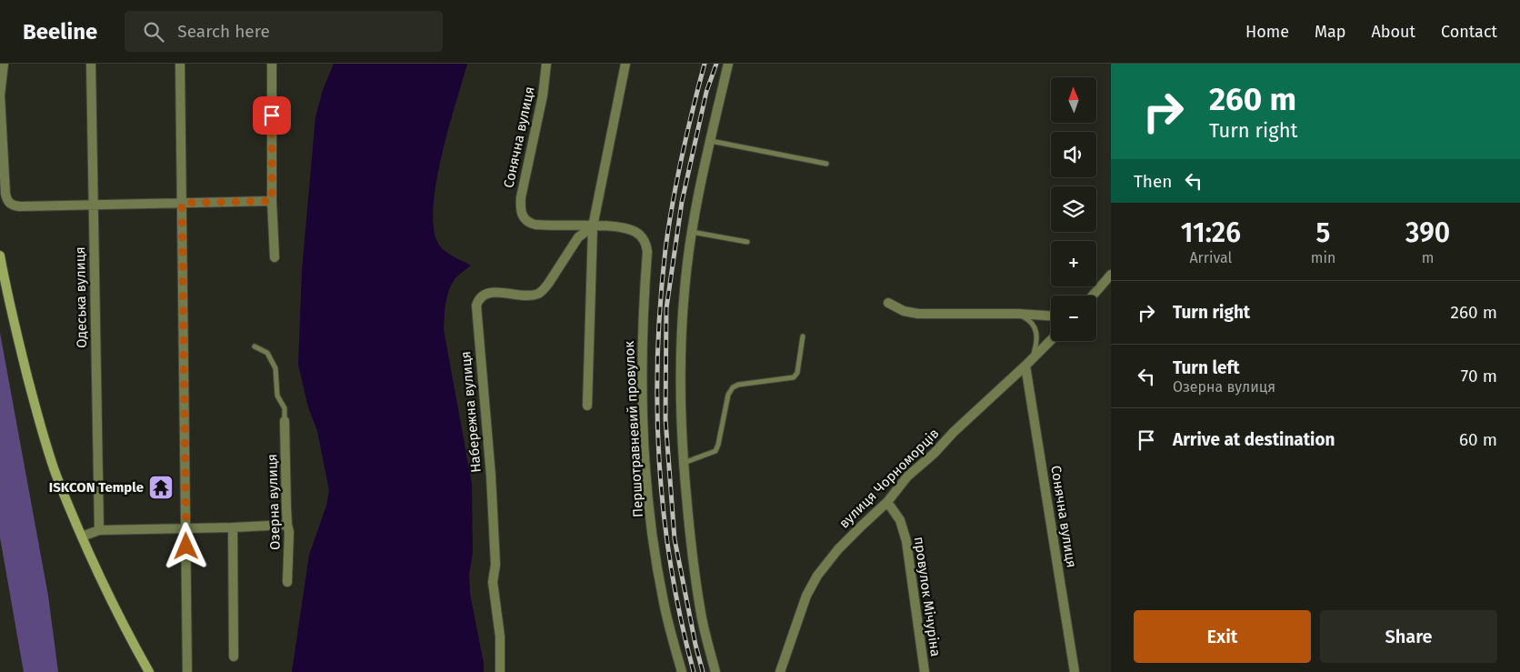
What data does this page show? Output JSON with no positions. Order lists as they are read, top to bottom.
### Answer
{
  "streets": {
    "street": [
      "Сонячна вулиця",
      "Одеська вулиця",
      "Набережна вулиця",
      "Першотравневий провулок",
      "вулиця Чорноморців",
      "Озерна вулиця",
      "провулок Мічуріна"
    ]
  },
  "crossings": [
    ["Сонячна вулиця", "Набережна вулиця"],
    ["Сонячна вулиця", "Першотравневий провулок"],
    ["Сонячна вулиця", "вулиця Чорноморців"],
    ["Набережна вулиця", "Першотравневий провулок"],
    ["вулиця Чорноморців", "провулок Мічуріна"]
  ],
  "places": {
    "temple": ["ISKCON Temple"]
  },
  "north": "top",
  "page": {
    "header": "Beeline",
    "search": "Search here",
    "nav": [
      "Home",
      "Map",
      "About",
      "Contact"
    ],
    "turn": ["260 m", "Turn right"],
    "map_buttons": ["+", "−"],
    "then": "Then",
    "eta": [
      "11:26",
      "Arrival",
      "5",
      "min",
      "390",
      "m"
    ],
    "list": [
      {
        "name": "Turn right",
        "value": "260 m"
      },
      {
        "name": "Turn left",
        "note": "Озерна вулиця",
        "value": "70 m"
      },
      {
        "name": "Arrive at destination",
        "value": "60 m"
      }
    ],
    "buttons": ["Exit", "Share"]
  }
}
